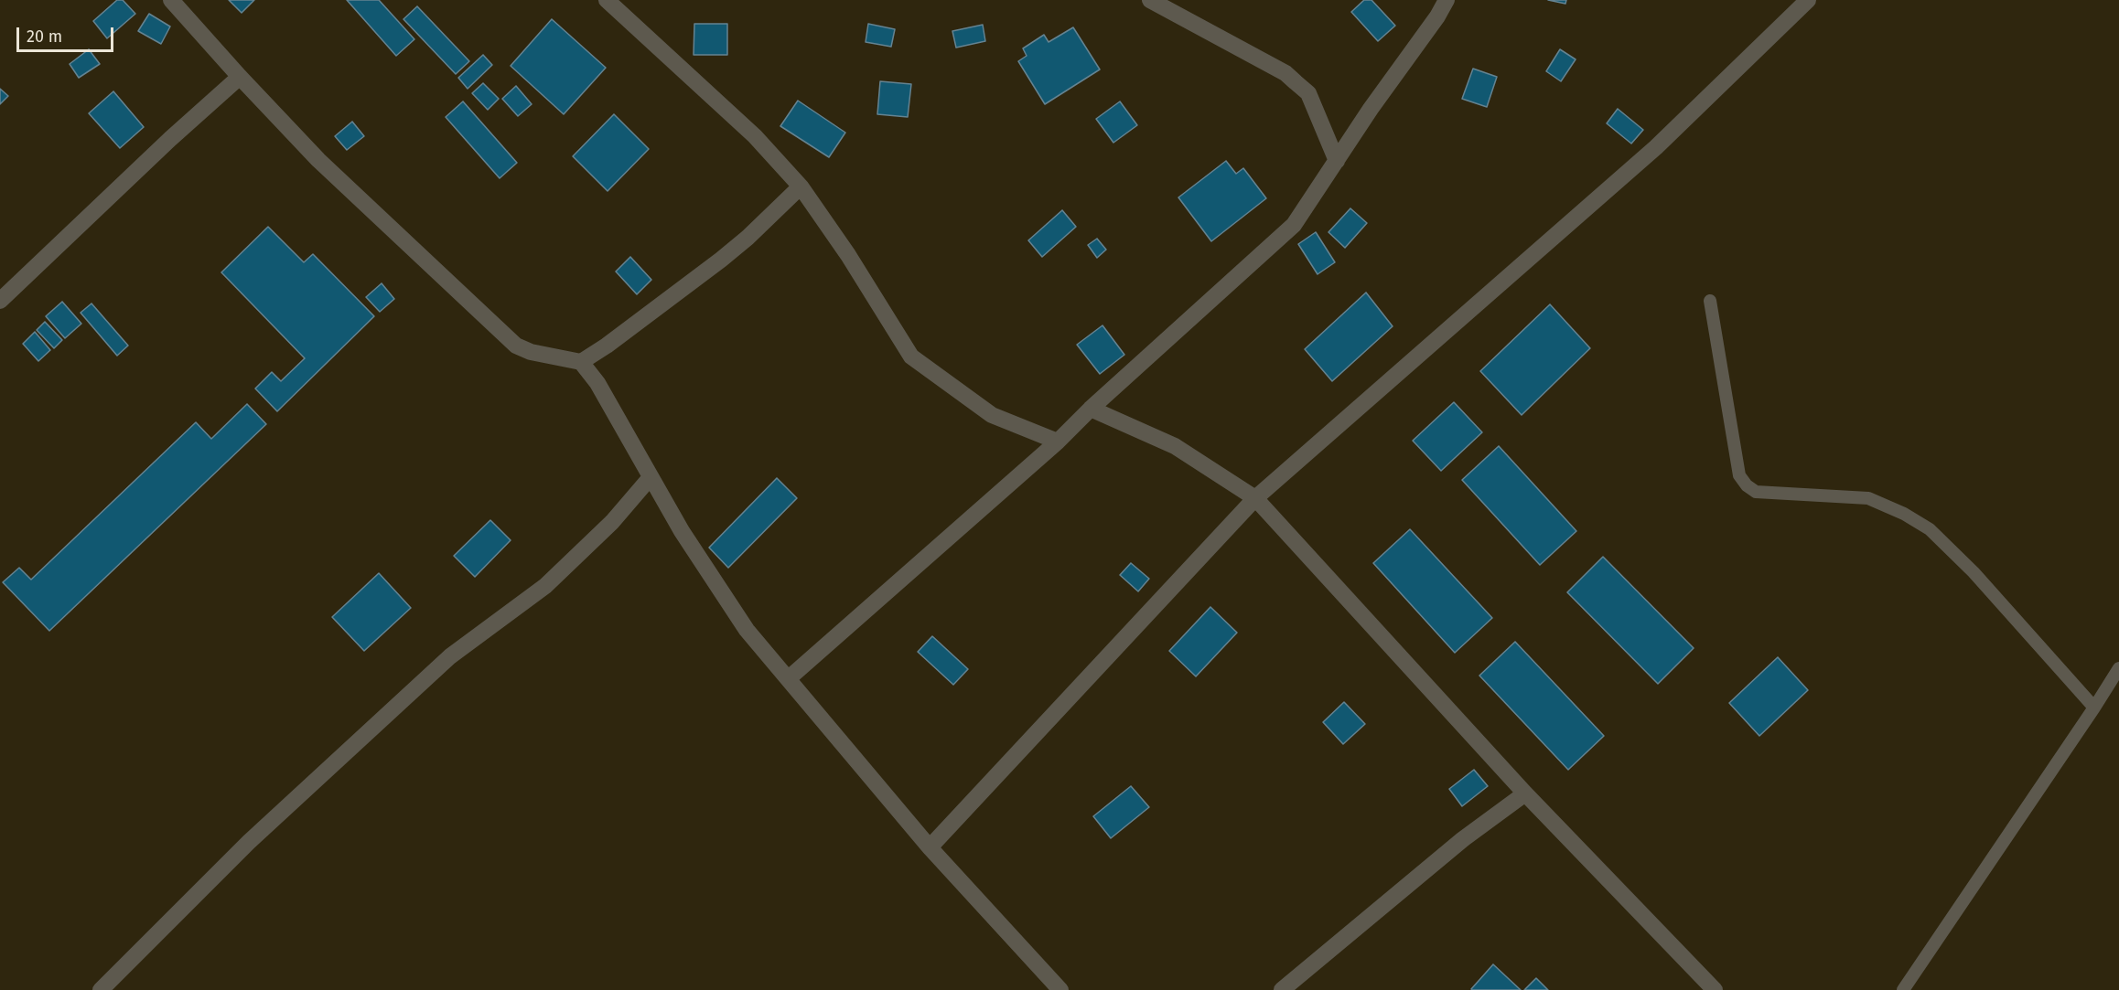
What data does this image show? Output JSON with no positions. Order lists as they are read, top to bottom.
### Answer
{
  "scale_bar": "20 m"
}
